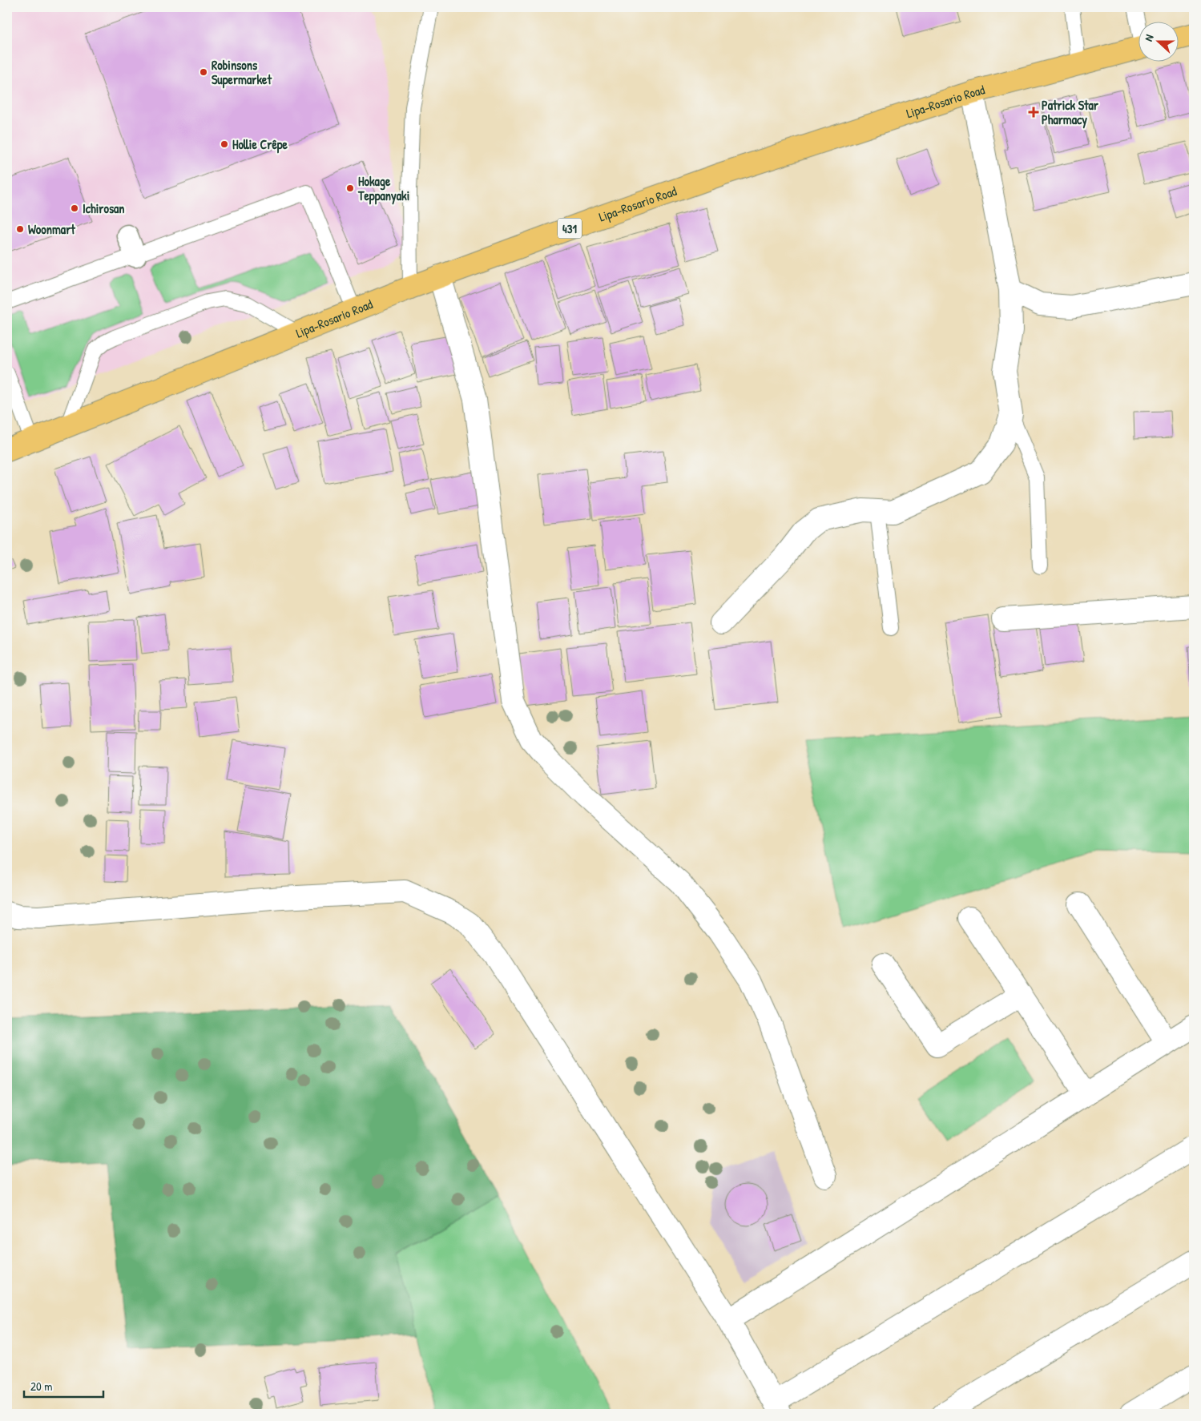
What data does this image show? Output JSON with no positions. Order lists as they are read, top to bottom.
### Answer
{
  "streets": {
    "main road": ["Lipa-Rosario Road", "431"]
  },
  "places": {
    "other": [
      "Robinsons Supermarket",
      "Hollie Crêpe",
      "Hokage Teppanyaki",
      "Ichirosan",
      "Woonmart"
    ],
    "health": ["Patrick Star Pharmacy"]
  },
  "scale_bar": "20 m",
  "north": "left"
}
